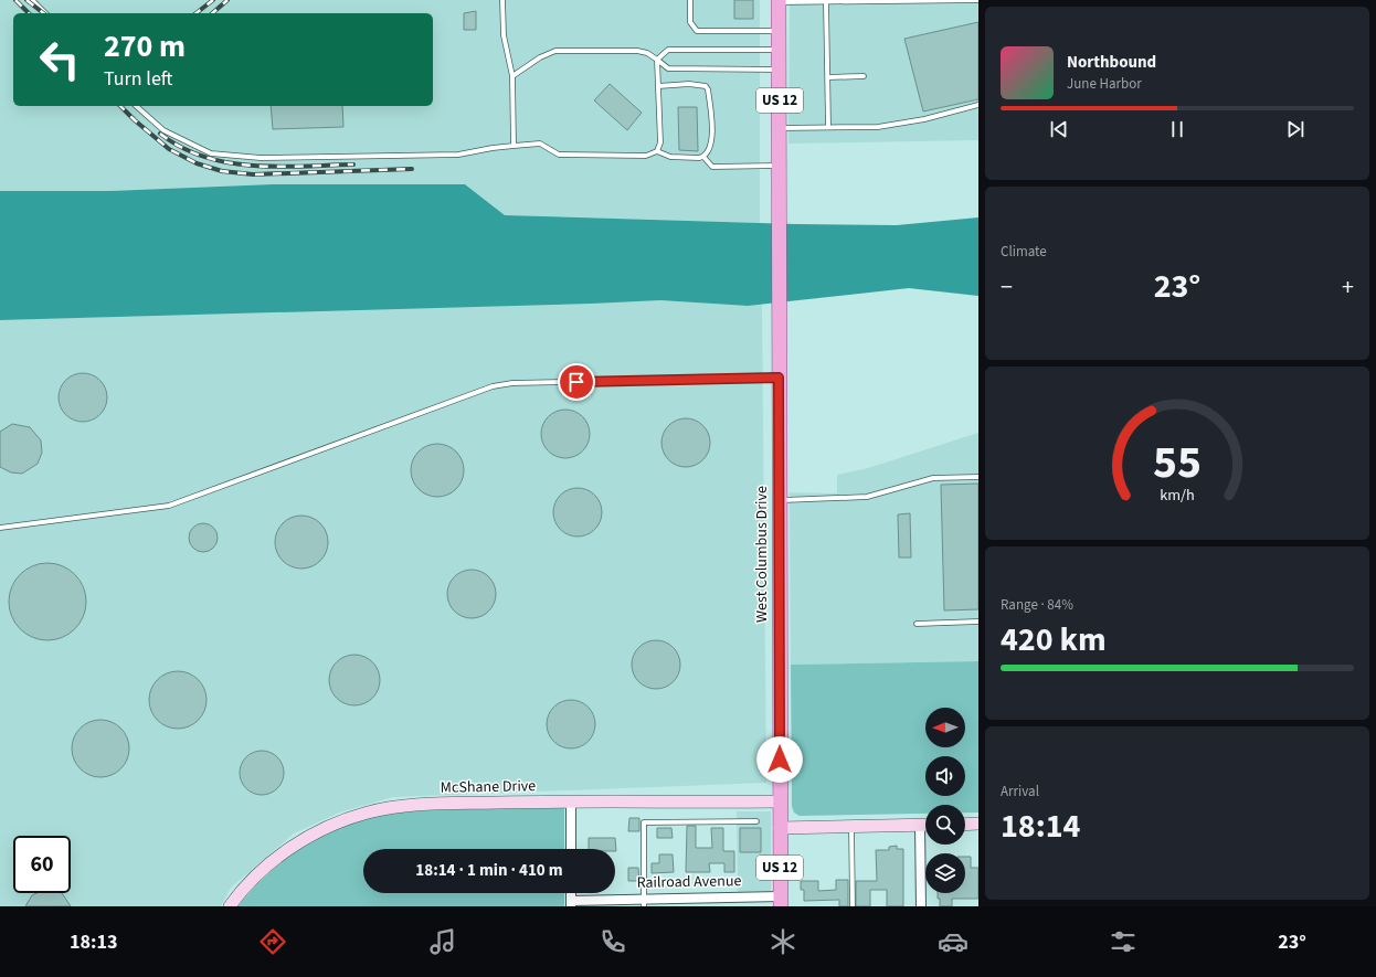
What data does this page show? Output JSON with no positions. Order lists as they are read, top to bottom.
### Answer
{
  "streets": {
    "main road": ["US 12", "West Columbus Drive"],
    "street": ["McShane Drive", "Railroad Avenue"]
  },
  "crossings": [
    ["US 12", "West Columbus Drive"],
    ["West Columbus Drive", "McShane Drive"],
    ["West Columbus Drive", "Railroad Avenue"]
  ],
  "north": "left",
  "page": {
    "turn": ["270 m", "Turn left"],
    "song": ["Northbound", "June Harbor"],
    "tile": [
      "Climate",
      ["Range · 84%", "420 km"],
      ["Arrival", "18:14"]
    ],
    "heat": ["−", "23°", "+"],
    "limit": "60",
    "trip": "18:14 · 1 min · 410 m",
    "tabs": ["18:13", "23°"],
    "gauge": ["55", "km/h"]
  }
}
